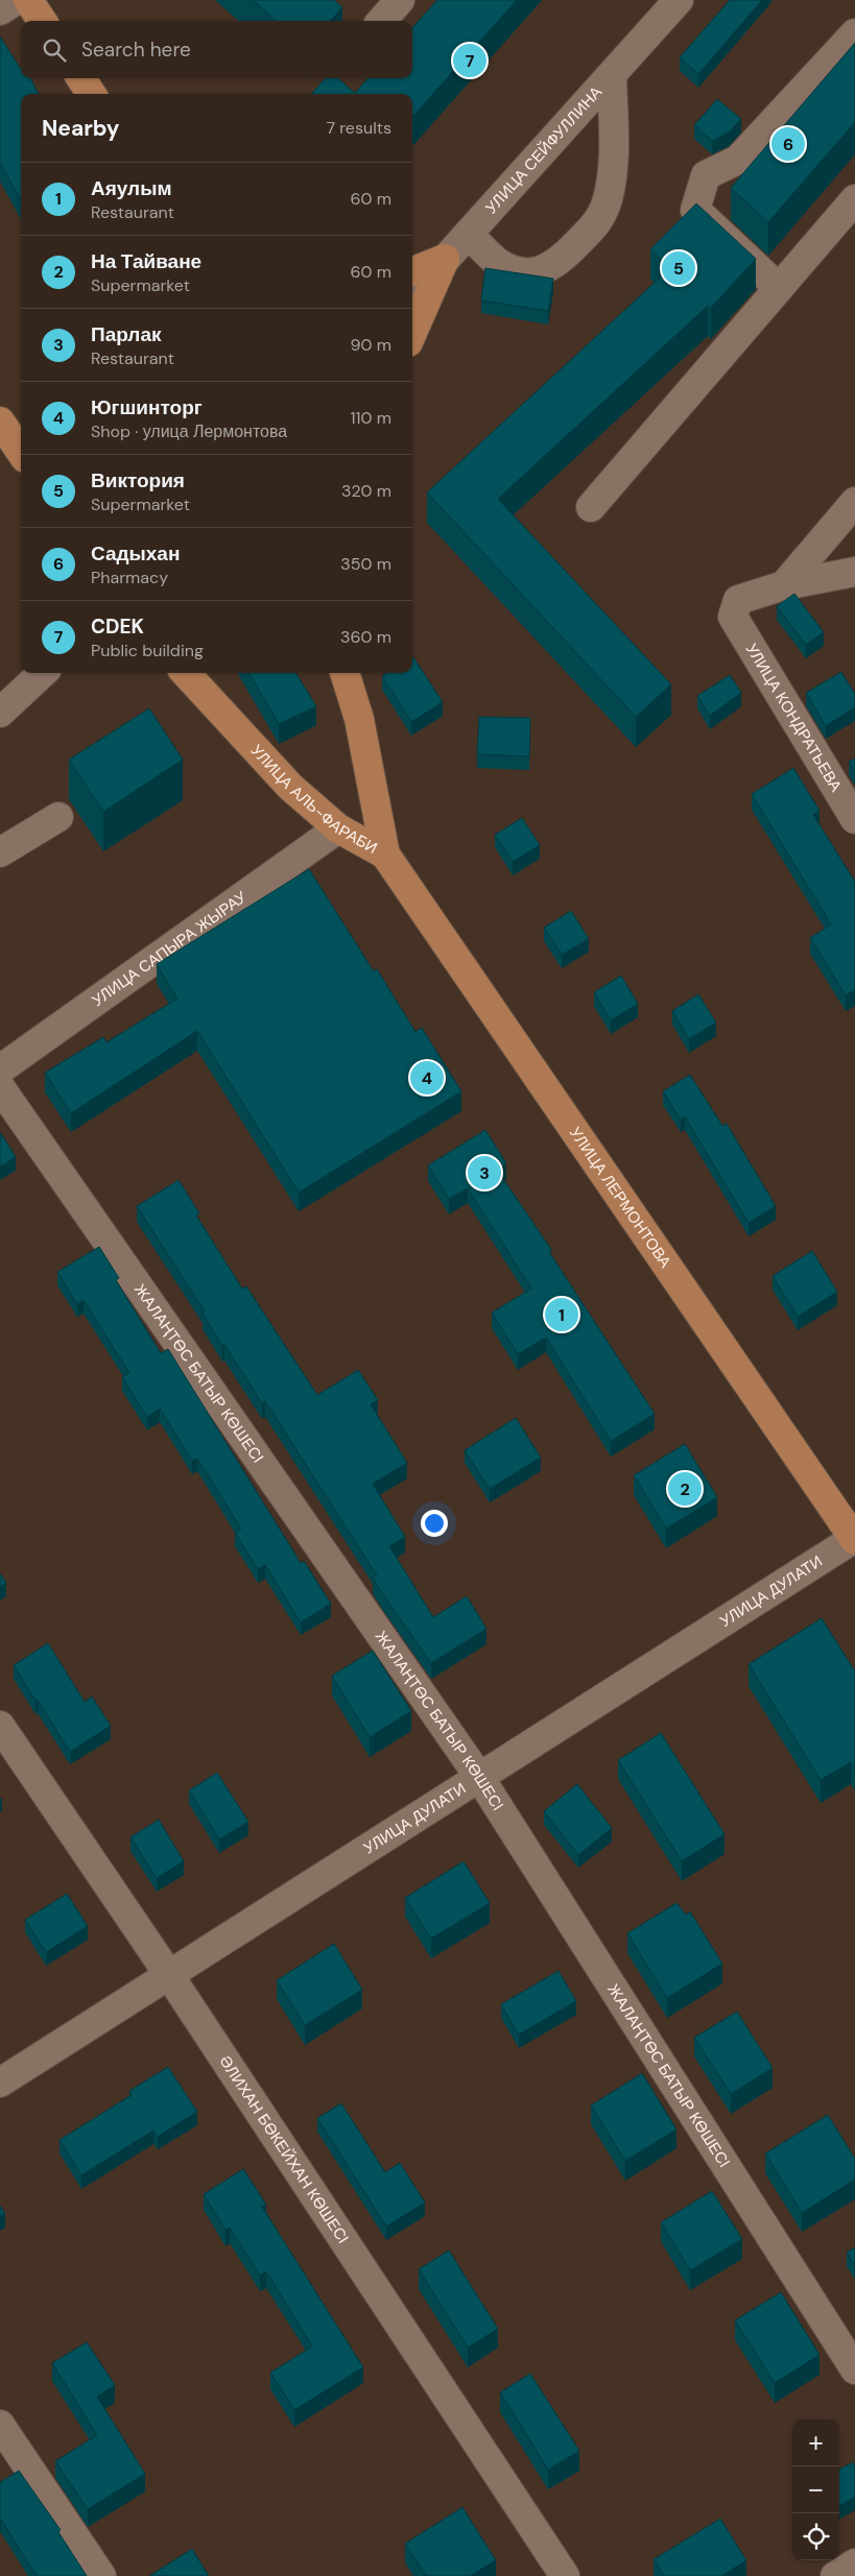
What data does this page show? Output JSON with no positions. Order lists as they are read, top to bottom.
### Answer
{
  "streets": {
    "main road": ["УЛИЦА АЛЬ-ФАРАБИ", "УЛИЦА ЛЕРМОНТОВА"],
    "street": [
      "УЛИЦА СЕЙФУЛЛИНА",
      "УЛИЦА КОНДРАТЬЕВА",
      "УЛИЦА САПЫРА ЖЫРАУ",
      "ЖАЛАҢТӨС БАТЫР КӨШЕСІ",
      "УЛИЦА ДУЛАТИ",
      "ӘЛИХАН БӨКЕЙХАН КӨШЕСІ"
    ]
  },
  "crossings": [
    ["УЛИЦА АЛЬ-ФАРАБИ", "УЛИЦА САПЫРА ЖЫРАУ"],
    ["УЛИЦА АЛЬ-ФАРАБИ", "УЛИЦА ЛЕРМОНТОВА"],
    ["УЛИЦА ЛЕРМОНТОВА", "УЛИЦА ДУЛАТИ"],
    ["ЖАЛАҢТӨС БАТЫР КӨШЕСІ", "УЛИЦА ДУЛАТИ"],
    ["УЛИЦА ДУЛАТИ", "ӘЛИХАН БӨКЕЙХАН КӨШЕСІ"]
  ],
  "page": {
    "search": "Search here",
    "pins": [
      "7",
      "6",
      "5",
      "4",
      "3",
      "1",
      "2"
    ],
    "heading": ["Nearby", "7 results"],
    "list": [
      {
        "mark": "1",
        "name": "Аяулым",
        "note": "Restaurant",
        "value": "60 m"
      },
      {
        "mark": "2",
        "name": "На Тайване",
        "note": "Supermarket",
        "value": "60 m"
      },
      {
        "mark": "3",
        "name": "Парлак",
        "note": "Restaurant",
        "value": "90 m"
      },
      {
        "mark": "4",
        "name": "Югшинторг",
        "note": "Shop · улица Лермонтова",
        "value": "110 m"
      },
      {
        "mark": "5",
        "name": "Виктория",
        "note": "Supermarket",
        "value": "320 m"
      },
      {
        "mark": "6",
        "name": "Садыхан",
        "note": "Pharmacy",
        "value": "350 m"
      },
      {
        "mark": "7",
        "name": "CDEK",
        "note": "Public building",
        "value": "360 m"
      }
    ],
    "map_buttons": ["+", "−"]
  }
}
